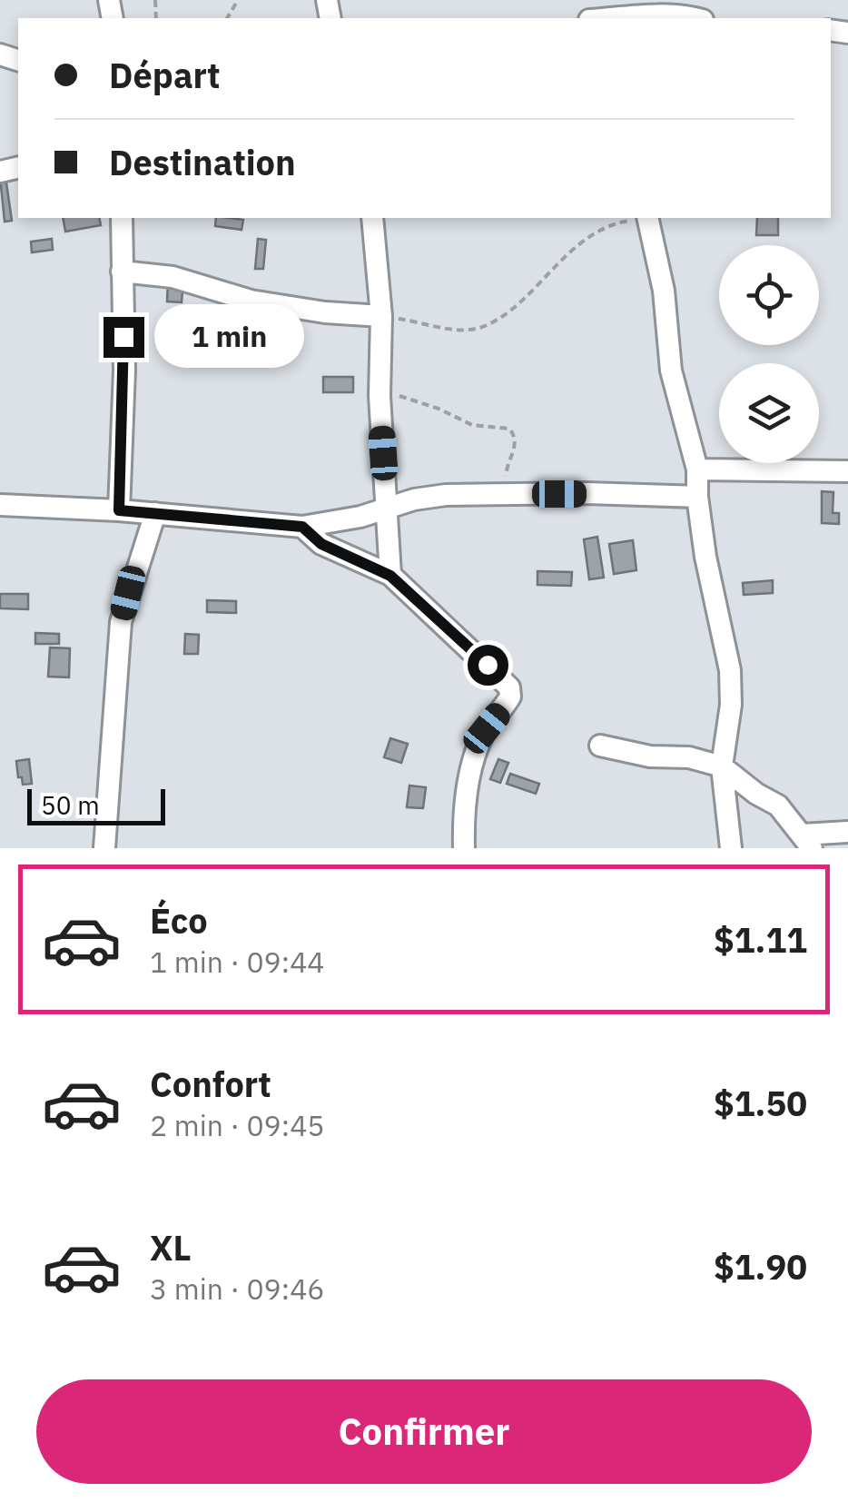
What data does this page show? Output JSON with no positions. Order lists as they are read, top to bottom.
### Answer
{
  "scale_bar": "50 m",
  "page": {
    "banner": ["Départ", "Destination"],
    "bubble": "1 min",
    "scale": "50 m",
    "list": [
      {
        "name": "Éco",
        "note": "1 min · 09:44",
        "value": "$1.11"
      },
      {
        "name": "Confort",
        "note": "2 min · 09:45",
        "value": "$1.50"
      },
      {
        "name": "XL",
        "note": "3 min · 09:46",
        "value": "$1.90"
      }
    ],
    "buttons": "Confirmer"
  }
}
